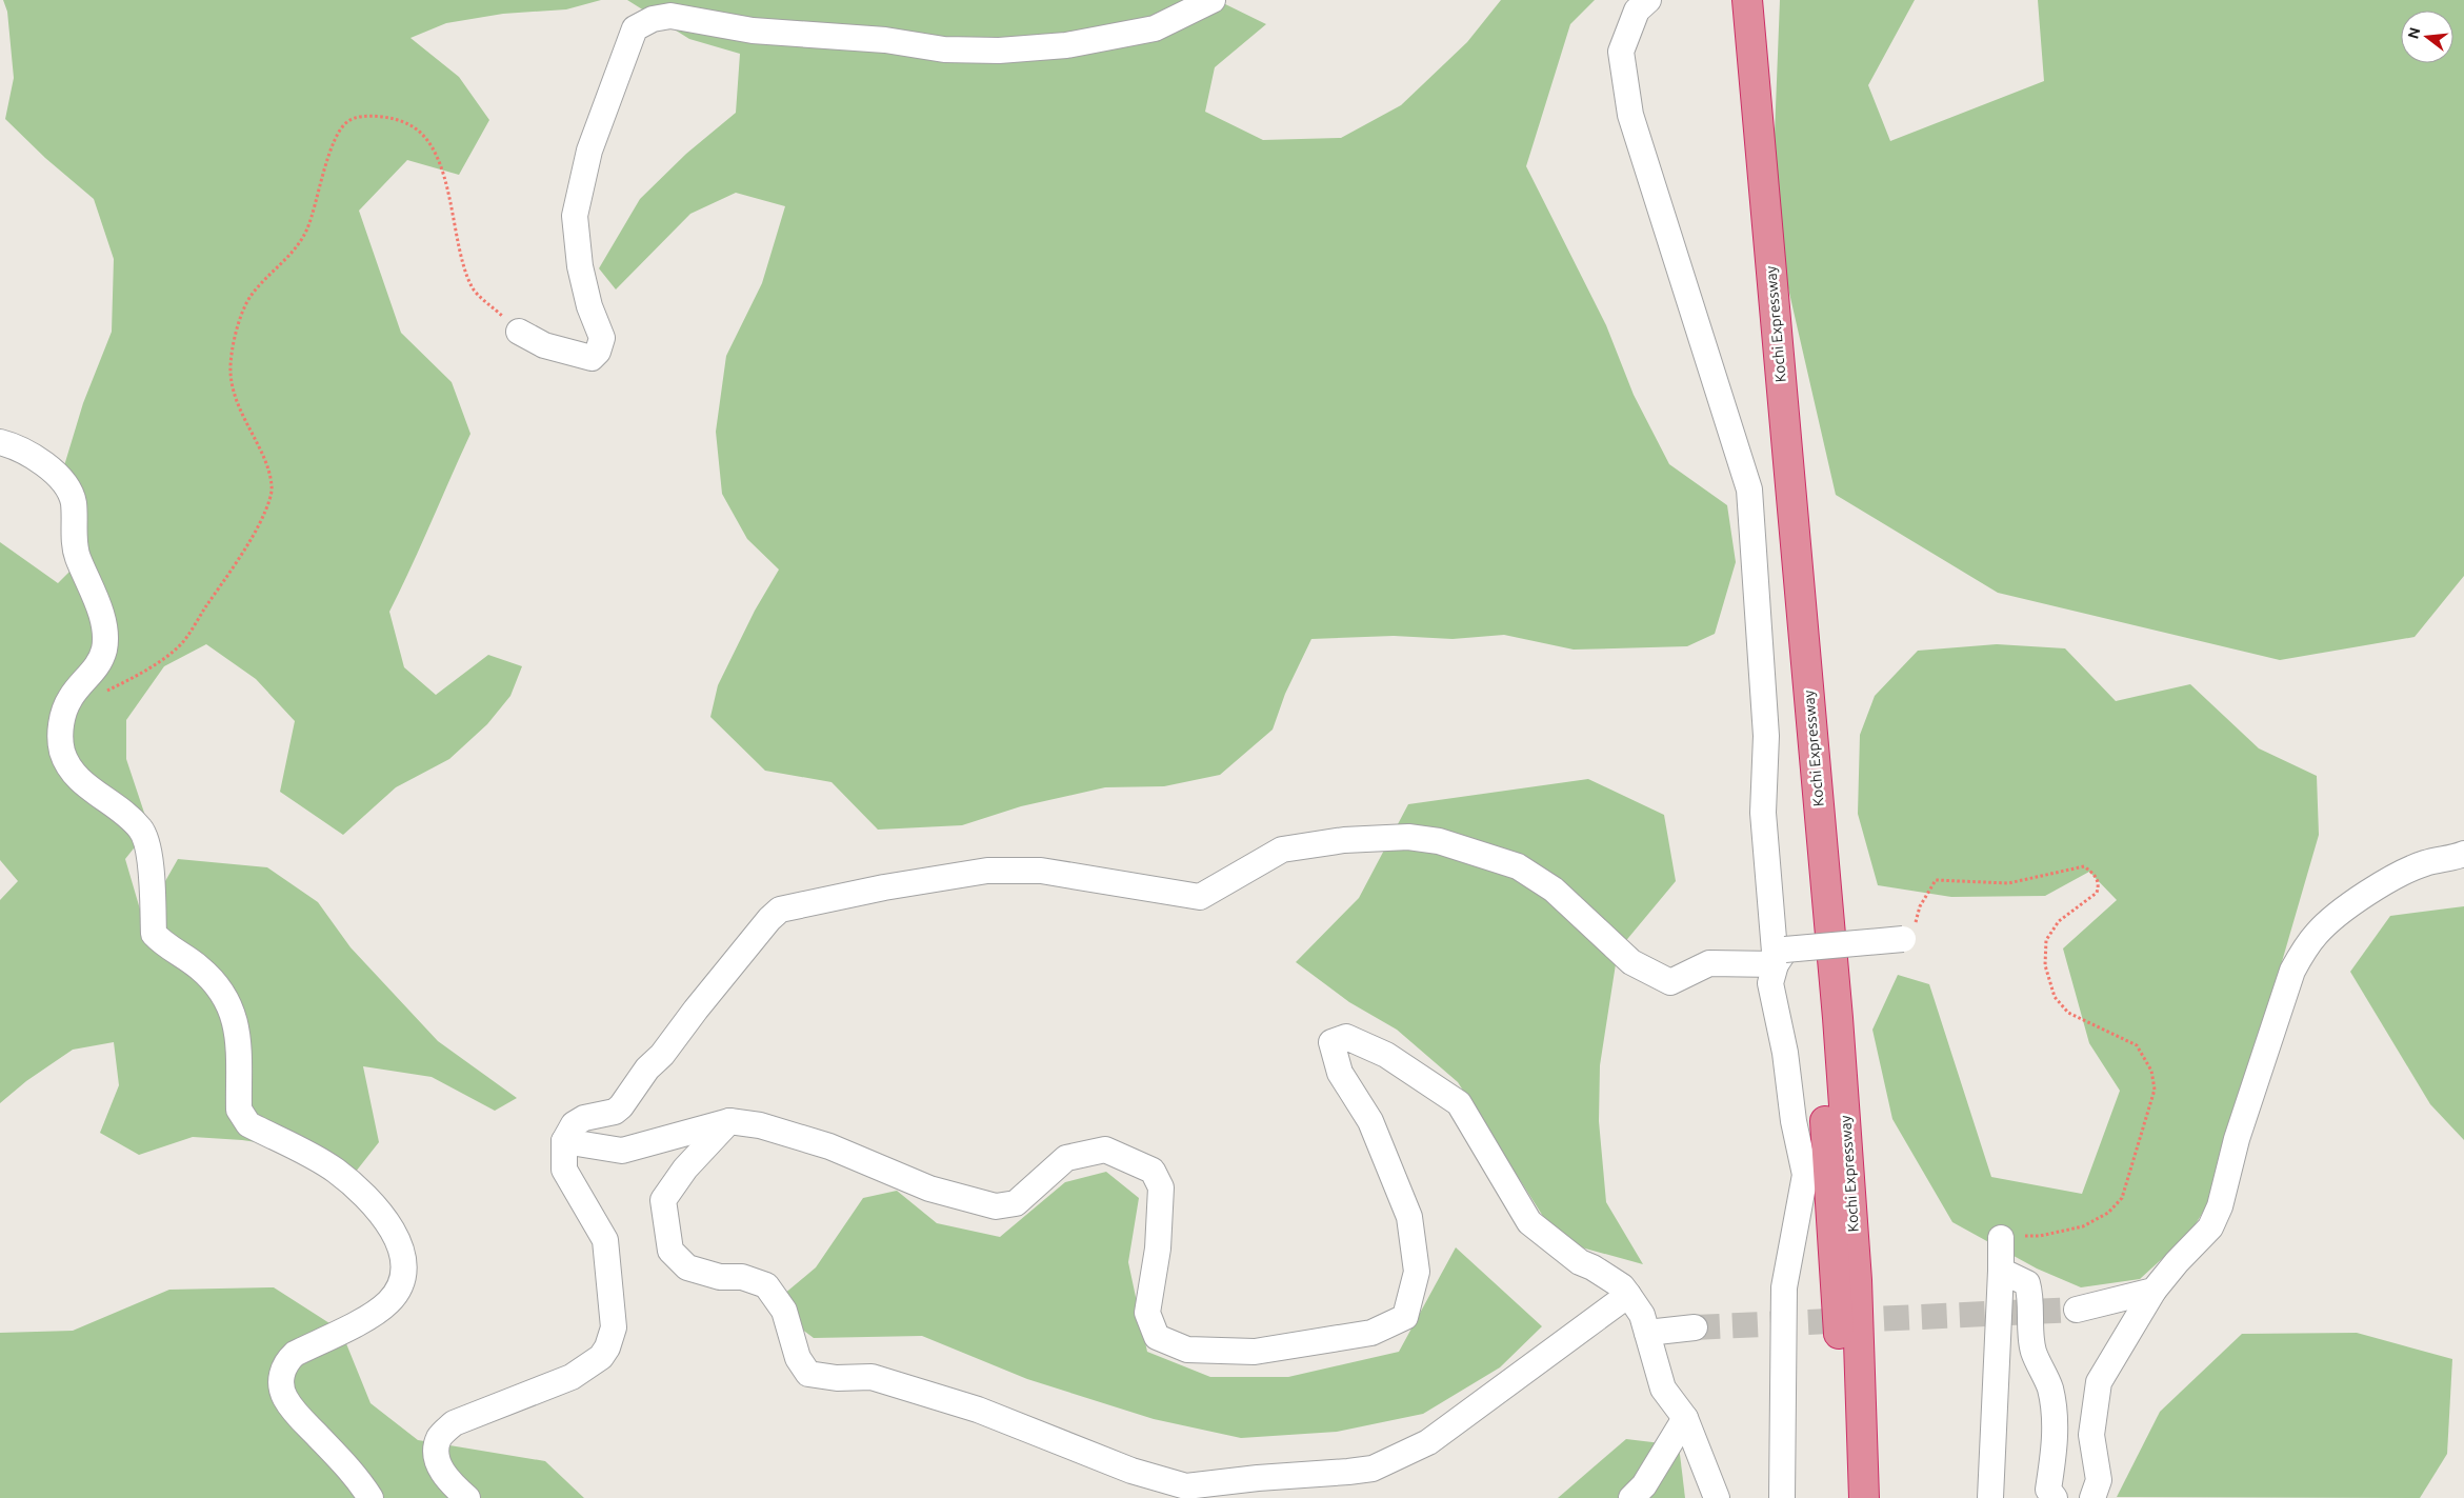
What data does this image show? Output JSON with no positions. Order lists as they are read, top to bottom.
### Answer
{
  "streets": {
    "highway": ["Kochi Expressway"]
  },
  "north": "left"
}
